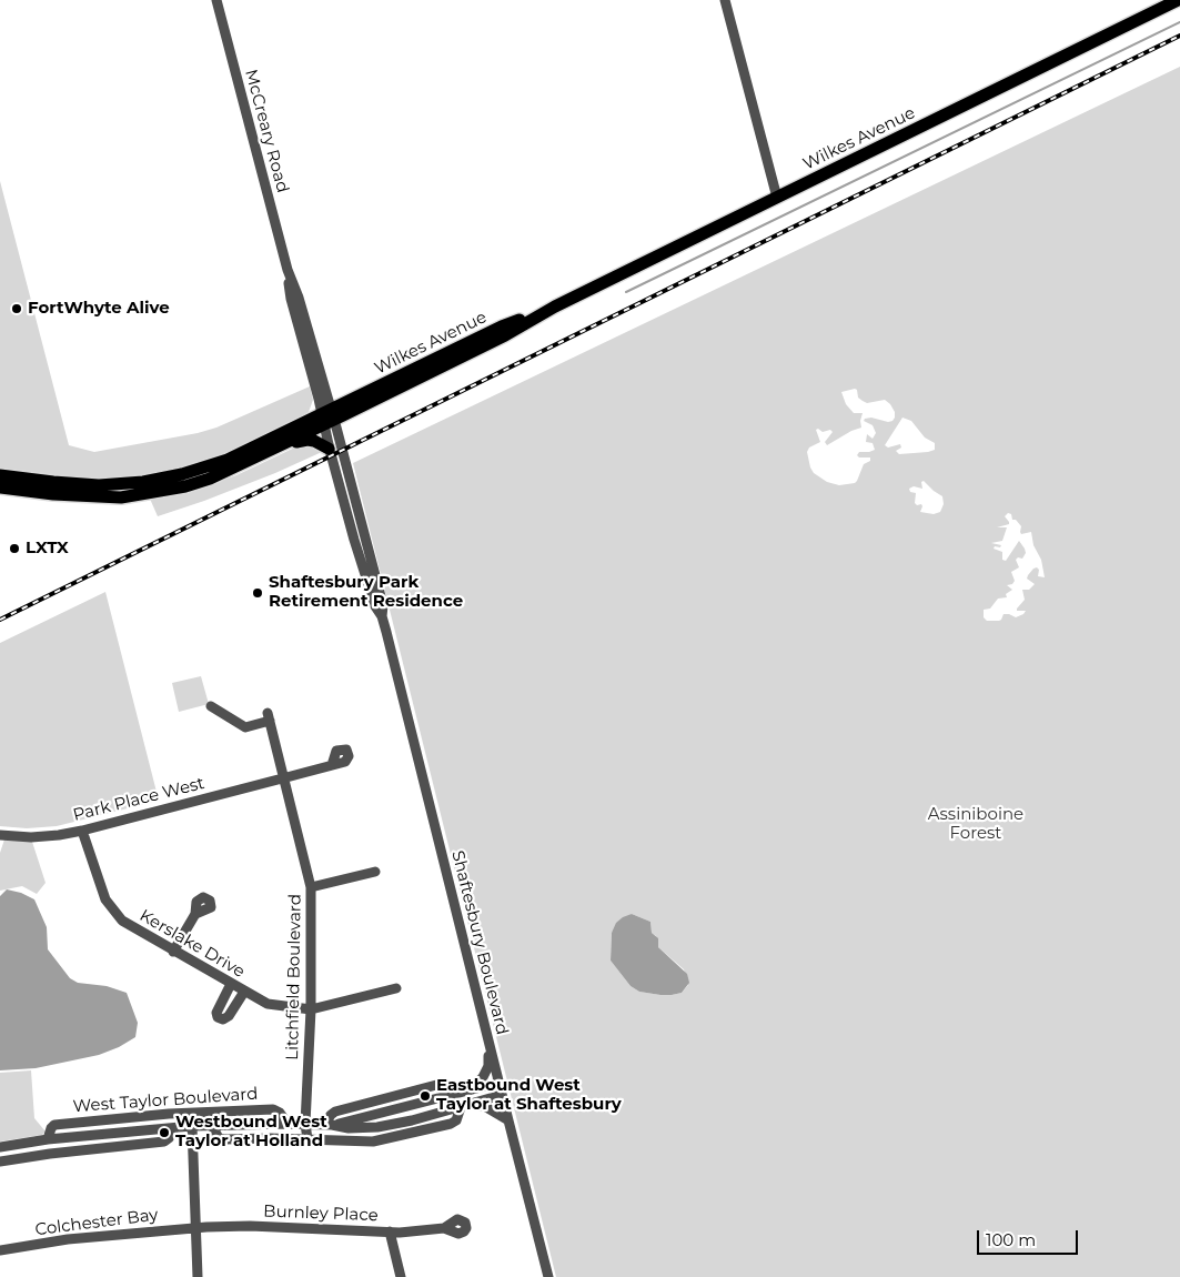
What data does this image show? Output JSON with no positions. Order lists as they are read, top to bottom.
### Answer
{
  "streets": {
    "main road": ["Wilkes Avenue"],
    "street": [
      "McCreary Road",
      "Park Place West",
      "Shaftesbury Boulevard",
      "Kerslake Drive",
      "Litchfield Boulevard",
      "West Taylor Boulevard",
      "Burnley Place",
      "Colchester Bay"
    ]
  },
  "crossings": [
    ["McCreary Road", "Wilkes Avenue"],
    ["McCreary Road", "Shaftesbury Boulevard"],
    ["Wilkes Avenue", "Shaftesbury Boulevard"],
    ["Park Place West", "Kerslake Drive"],
    ["Park Place West", "Litchfield Boulevard"],
    ["Shaftesbury Boulevard", "West Taylor Boulevard"],
    ["Kerslake Drive", "Litchfield Boulevard"],
    ["Litchfield Boulevard", "West Taylor Boulevard"],
    ["Burnley Place", "Colchester Bay"]
  ],
  "parks": ["Assiniboine Forest"],
  "places": [
    "FortWhyte Alive",
    "LXTX",
    "Shaftesbury Park Retirement Residence",
    "Eastbound West Taylor at Shaftesbury",
    "Westbound West Taylor at Holland"
  ],
  "scale_bar": "100 m"
}
